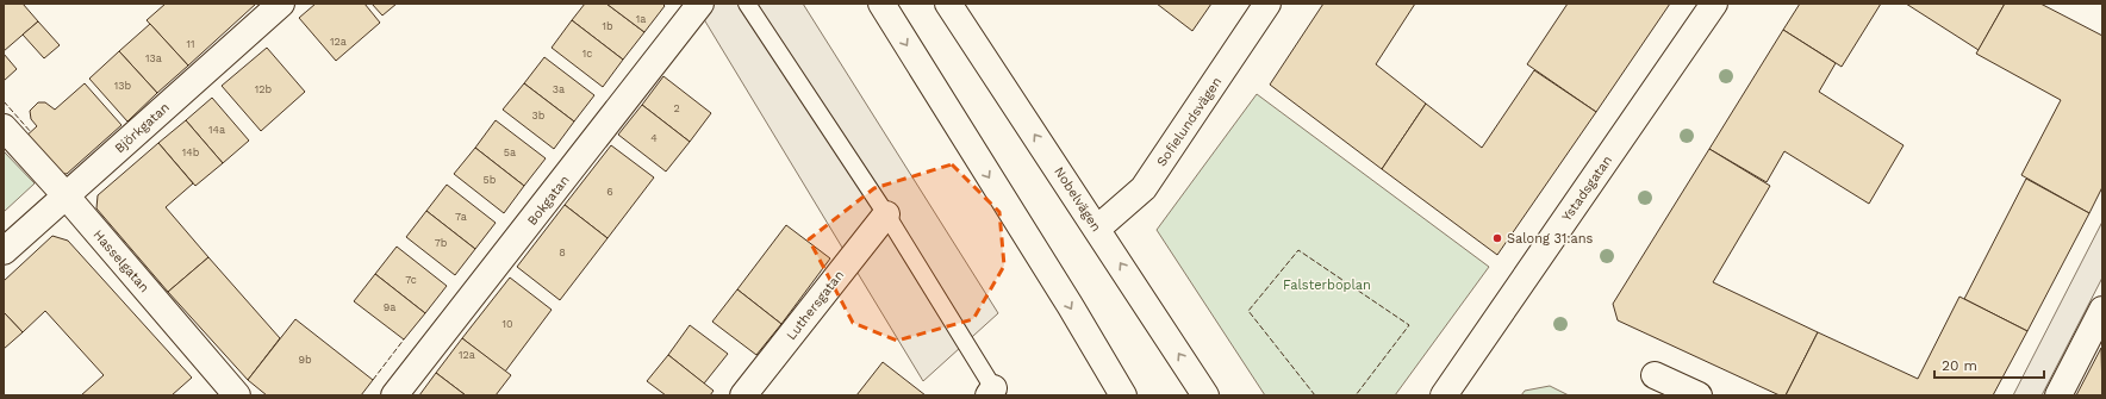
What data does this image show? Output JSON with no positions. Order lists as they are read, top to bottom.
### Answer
{
  "streets": {
    "street": [
      "Sofielundsvägen",
      "Björkgatan",
      "Ystadsgatan",
      "Nobelvägen",
      "Bokgatan",
      "Hasselgatan",
      "Luthersgatan"
    ]
  },
  "crossings": [
    ["Sofielundsvägen", "Nobelvägen"],
    ["Björkgatan", "Hasselgatan"]
  ],
  "parks": ["Falsterboplan"],
  "places": ["Salong 31:ans"],
  "house_numbers": [
    "1a",
    "1b",
    "12a",
    "11",
    "1c",
    "13a",
    "13b",
    "12b",
    "3a",
    "2",
    "3b",
    "14a",
    "4",
    "14b",
    "5a",
    "5b",
    "6",
    "7a",
    "7b",
    "8",
    "7c",
    "9a",
    "10",
    "12a",
    "9b"
  ],
  "scale_bar": "20 m"
}
